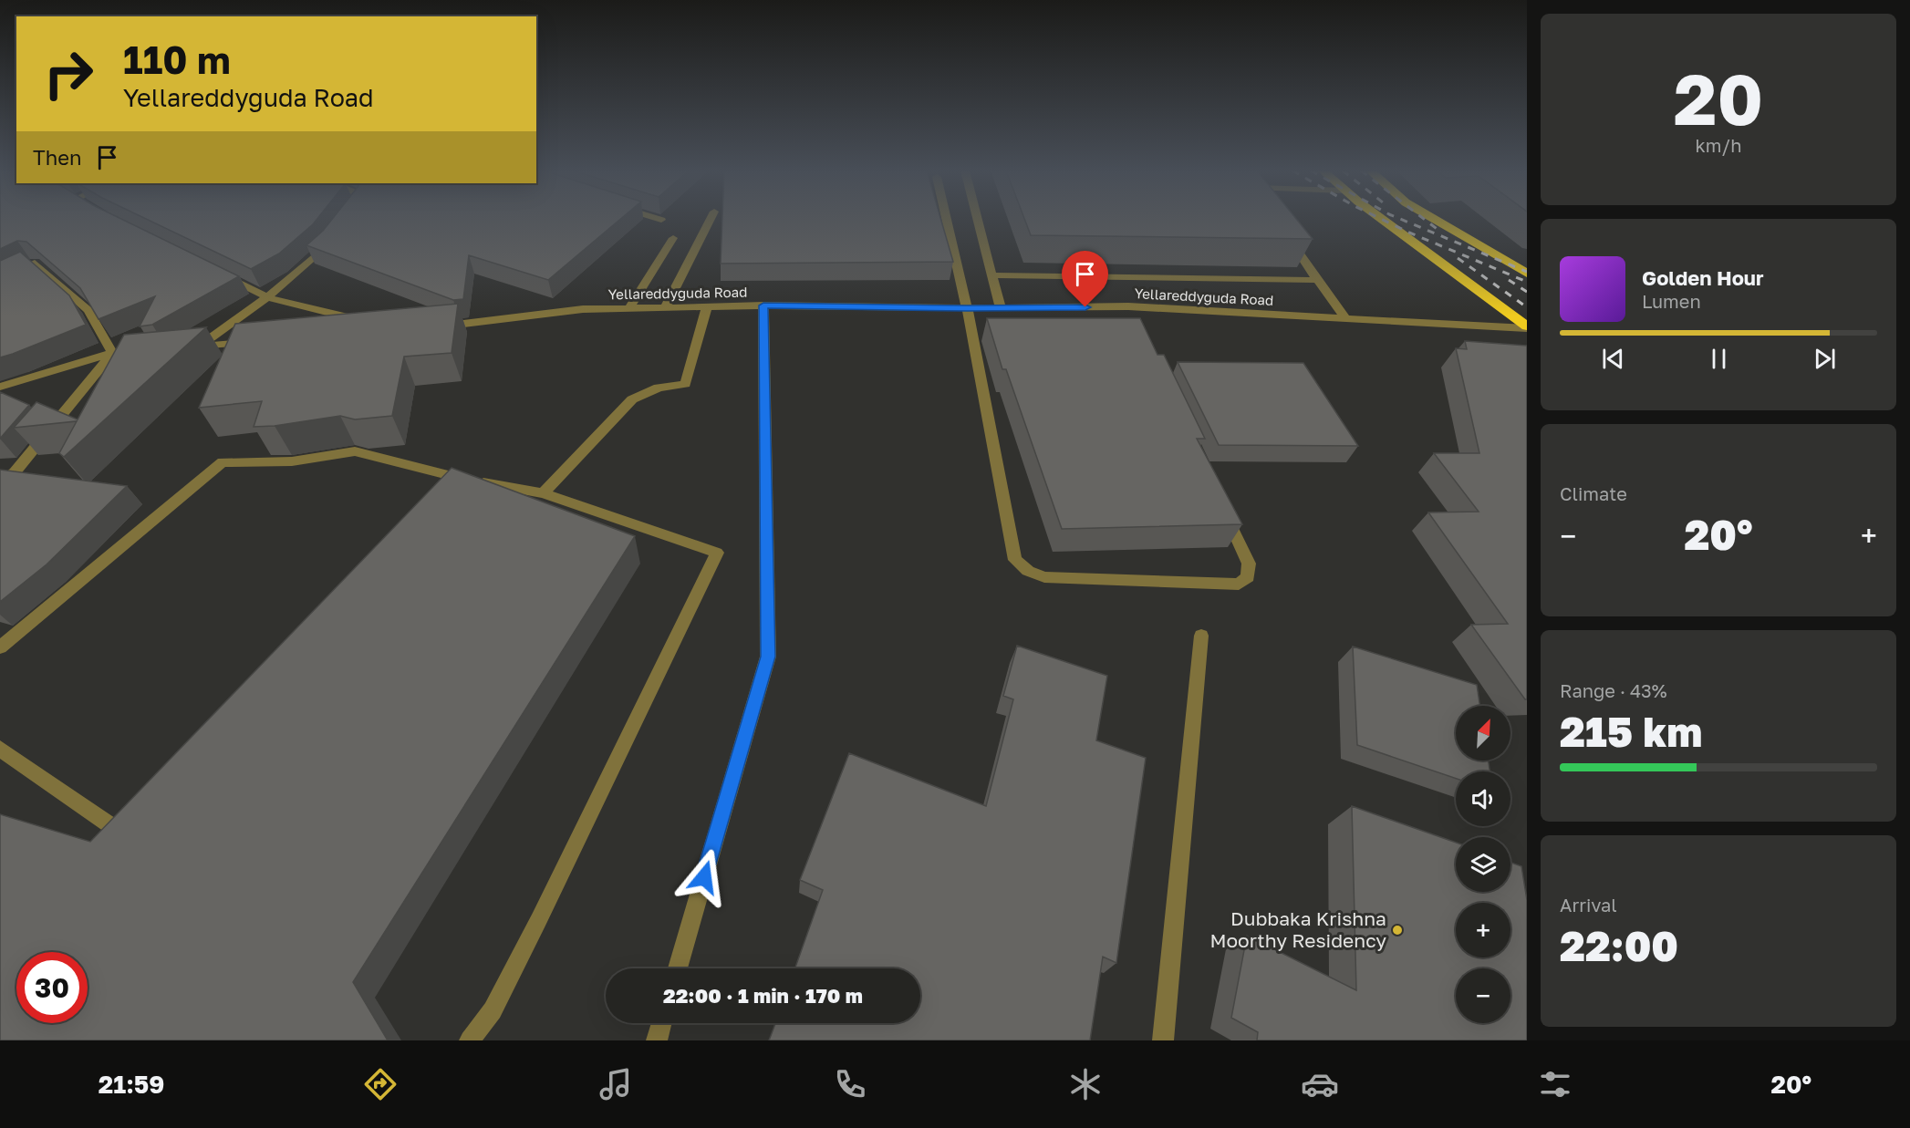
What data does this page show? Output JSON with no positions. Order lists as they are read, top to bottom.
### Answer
{
  "streets": {
    "street": ["Yellareddyguda Road"]
  },
  "places": ["Dubbaka Krishna Moorthy Residency"],
  "north": "top right",
  "page": {
    "tile": [
      ["20", "km/h"],
      "Climate",
      ["Range · 43%", "215 km"],
      ["Arrival", "22:00"]
    ],
    "turn": ["110 m", "Yellareddyguda Road"],
    "then": "Then",
    "song": ["Golden Hour", "Lumen"],
    "heat": ["−", "20°", "+"],
    "map_buttons": ["+", "−"],
    "limit": "30",
    "trip": "22:00 · 1 min · 170 m",
    "tabs": ["21:59", "20°"]
  }
}
